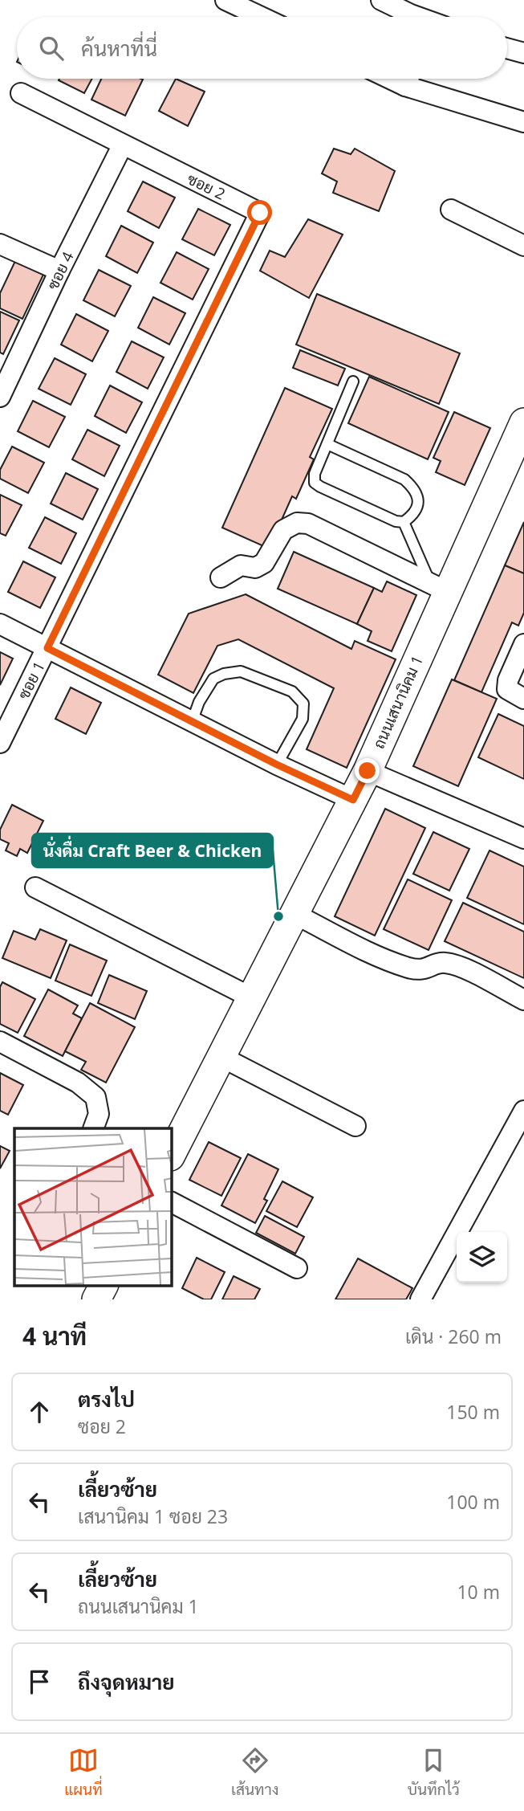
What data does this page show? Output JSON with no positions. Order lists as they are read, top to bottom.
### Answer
{
  "streets": {
    "street": [
      "ซอย 2",
      "ซอย 4",
      "ซอย 1",
      "ถนนเสนานิคม 1"
    ]
  },
  "crossings": [
    ["ซอย 2", "ซอย 4"],
    ["ซอย 2", "ซอย 1"]
  ],
  "places": ["นั่งดื่ม Craft Beer & Chicken"],
  "page": {
    "search": "ค้นหาที่นี่",
    "heading": ["4 นาที", "เดิน · 260 m"],
    "list": [
      ["ตรงไป", "ซอย 2", "150 m"],
      ["เลี้ยวซ้าย", "เสนานิคม 1 ซอย 23", "100 m"],
      ["เลี้ยวซ้าย", "ถนนเสนานิคม 1", "10 m"],
      "ถึงจุดหมาย"
    ],
    "nav": ["แผนที่", "เส้นทาง", "บันทึกไว้"]
  }
}
